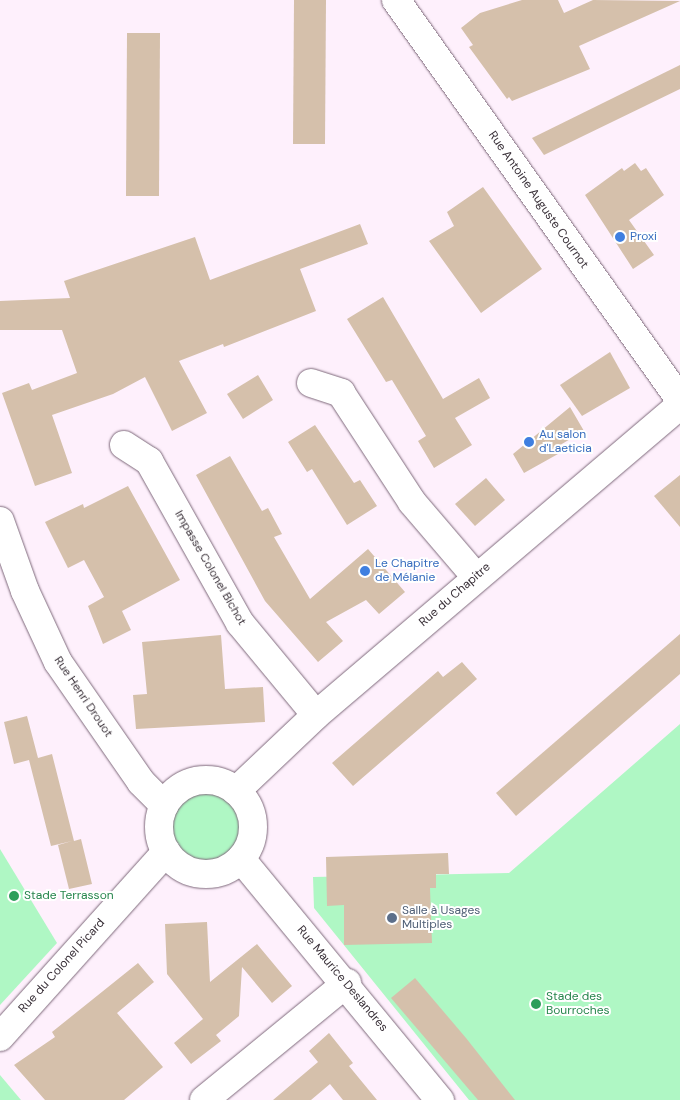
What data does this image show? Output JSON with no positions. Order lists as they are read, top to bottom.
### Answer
{
  "streets": {
    "street": [
      "Rue Antoine Auguste Cournot",
      "Impasse Colonel Bichot",
      "Rue du Chapitre",
      "Rue Henri Drouot",
      "Rue du Colonel Picard",
      "Rue Maurice Deslandres"
    ]
  },
  "crossings": [
    ["Impasse Colonel Bichot", "Rue du Chapitre"],
    ["Rue du Chapitre", "Rue Henri Drouot"],
    ["Rue du Chapitre", "Rue du Colonel Picard"],
    ["Rue du Chapitre", "Rue Maurice Deslandres"],
    ["Rue Henri Drouot", "Rue du Colonel Picard"],
    ["Rue Henri Drouot", "Rue Maurice Deslandres"],
    ["Rue du Colonel Picard", "Rue Maurice Deslandres"]
  ],
  "places": [
    "Proxi",
    "Au salon d'Laeticia",
    "Le Chapitre de Mélanie",
    "Stade Terrasson",
    "Salle à Usages Multiples",
    "Stade des Bourroches"
  ]
}
